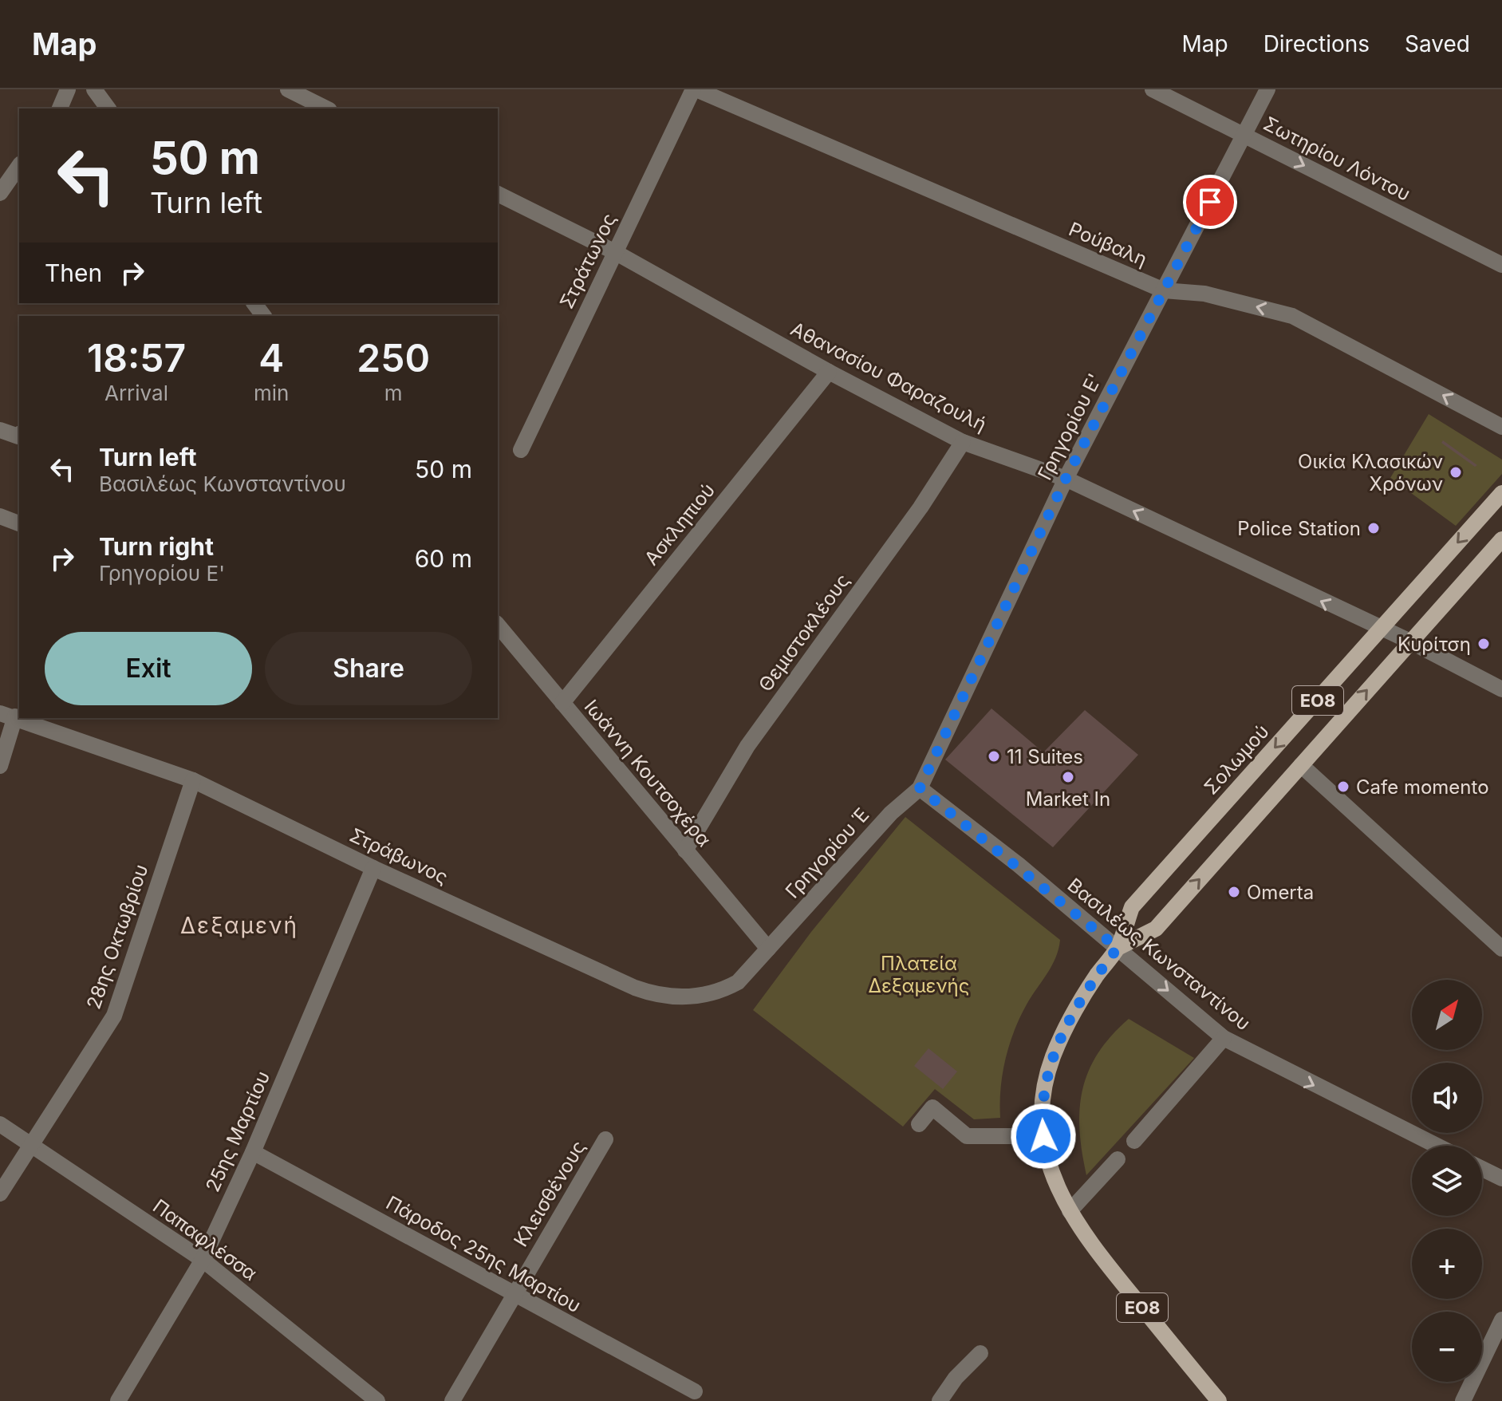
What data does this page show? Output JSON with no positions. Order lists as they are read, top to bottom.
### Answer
{
  "streets": {
    "main road": ["ΕΟ8", "Σολωμού"],
    "street": [
      "Σωτηρίου Λόντου",
      "Ρούβαλη",
      "Στράτωνος",
      "Αθανασίου Φαραζουλή",
      "Γρηγορίου Ε'",
      "Ασκληπιού",
      "Θεμιστοκλέους",
      "Ιωάννη Κουτσοχέρα",
      "Γρηγορίου Έ",
      "Στράβωνος",
      "28ης Οκτωβρίου",
      "Βασιλέως Κωνσταντίνου",
      "25ης Μαρτίου",
      "Κλεισθένους",
      "Παπαφλέσσα",
      "Πάροδος 25ης Μαρτίου"
    ]
  },
  "crossings": [
    ["Σωτηρίου Λόντου", "Γρηγορίου Ε'"],
    ["Ρούβαλη", "Στράτωνος"],
    ["Ρούβαλη", "Γρηγορίου Ε'"],
    ["Στράτωνος", "Αθανασίου Φαραζουλή"],
    ["Αθανασίου Φαραζουλή", "Γρηγορίου Ε'"],
    ["Αθανασίου Φαραζουλή", "Ασκληπιού"],
    ["Αθανασίου Φαραζουλή", "Θεμιστοκλέους"],
    ["Αθανασίου Φαραζουλή", "Σολωμού"],
    ["Γρηγορίου Ε'", "Γρηγορίου Έ"],
    ["Γρηγορίου Ε'", "Βασιλέως Κωνσταντίνου"],
    ["Ασκληπιού", "Ιωάννη Κουτσοχέρα"],
    ["Θεμιστοκλέους", "Ιωάννη Κουτσοχέρα"],
    ["ΕΟ8", "Σολωμού"],
    ["Σολωμού", "Βασιλέως Κωνσταντίνου"],
    ["Ιωάννη Κουτσοχέρα", "Γρηγορίου Έ"],
    ["Ιωάννη Κουτσοχέρα", "Στράβωνος"],
    ["Γρηγορίου Έ", "Στράβωνος"],
    ["Γρηγορίου Έ", "Βασιλέως Κωνσταντίνου"],
    ["Στράβωνος", "28ης Οκτωβρίου"],
    ["Στράβωνος", "25ης Μαρτίου"],
    ["28ης Οκτωβρίου", "Παπαφλέσσα"],
    ["25ης Μαρτίου", "Παπαφλέσσα"],
    ["25ης Μαρτίου", "Πάροδος 25ης Μαρτίου"],
    ["Κλεισθένους", "Πάροδος 25ης Μαρτίου"]
  ],
  "one_way": ["Σωτηρίου Λόντου", "Ρούβαλη", "Βασιλέως Κωνσταντίνου"],
  "districts": ["Δεξαμενή"],
  "parks": ["Πλατεία Δεξαμενής"],
  "places": [
    "Οικία Κλασικών Χρόνων",
    "Police Station",
    "Κυρίτση",
    "11 Suites",
    "Market In",
    "Cafe momento",
    "Omerta"
  ],
  "north": "top right",
  "page": {
    "header": "Map",
    "nav": ["Map", "Directions", "Saved"],
    "turn": ["50 m", "Turn left"],
    "then": "Then",
    "eta": [
      "18:57",
      "Arrival",
      "4",
      "min",
      "250",
      "m"
    ],
    "list": [
      {
        "name": "Turn left",
        "note": "Βασιλέως Κωνσταντίνου",
        "value": "50 m"
      },
      {
        "name": "Turn right",
        "note": "Γρηγορίου Ε'",
        "value": "60 m"
      }
    ],
    "buttons": ["Exit", "Share"],
    "map_buttons": ["+", "−"]
  }
}
